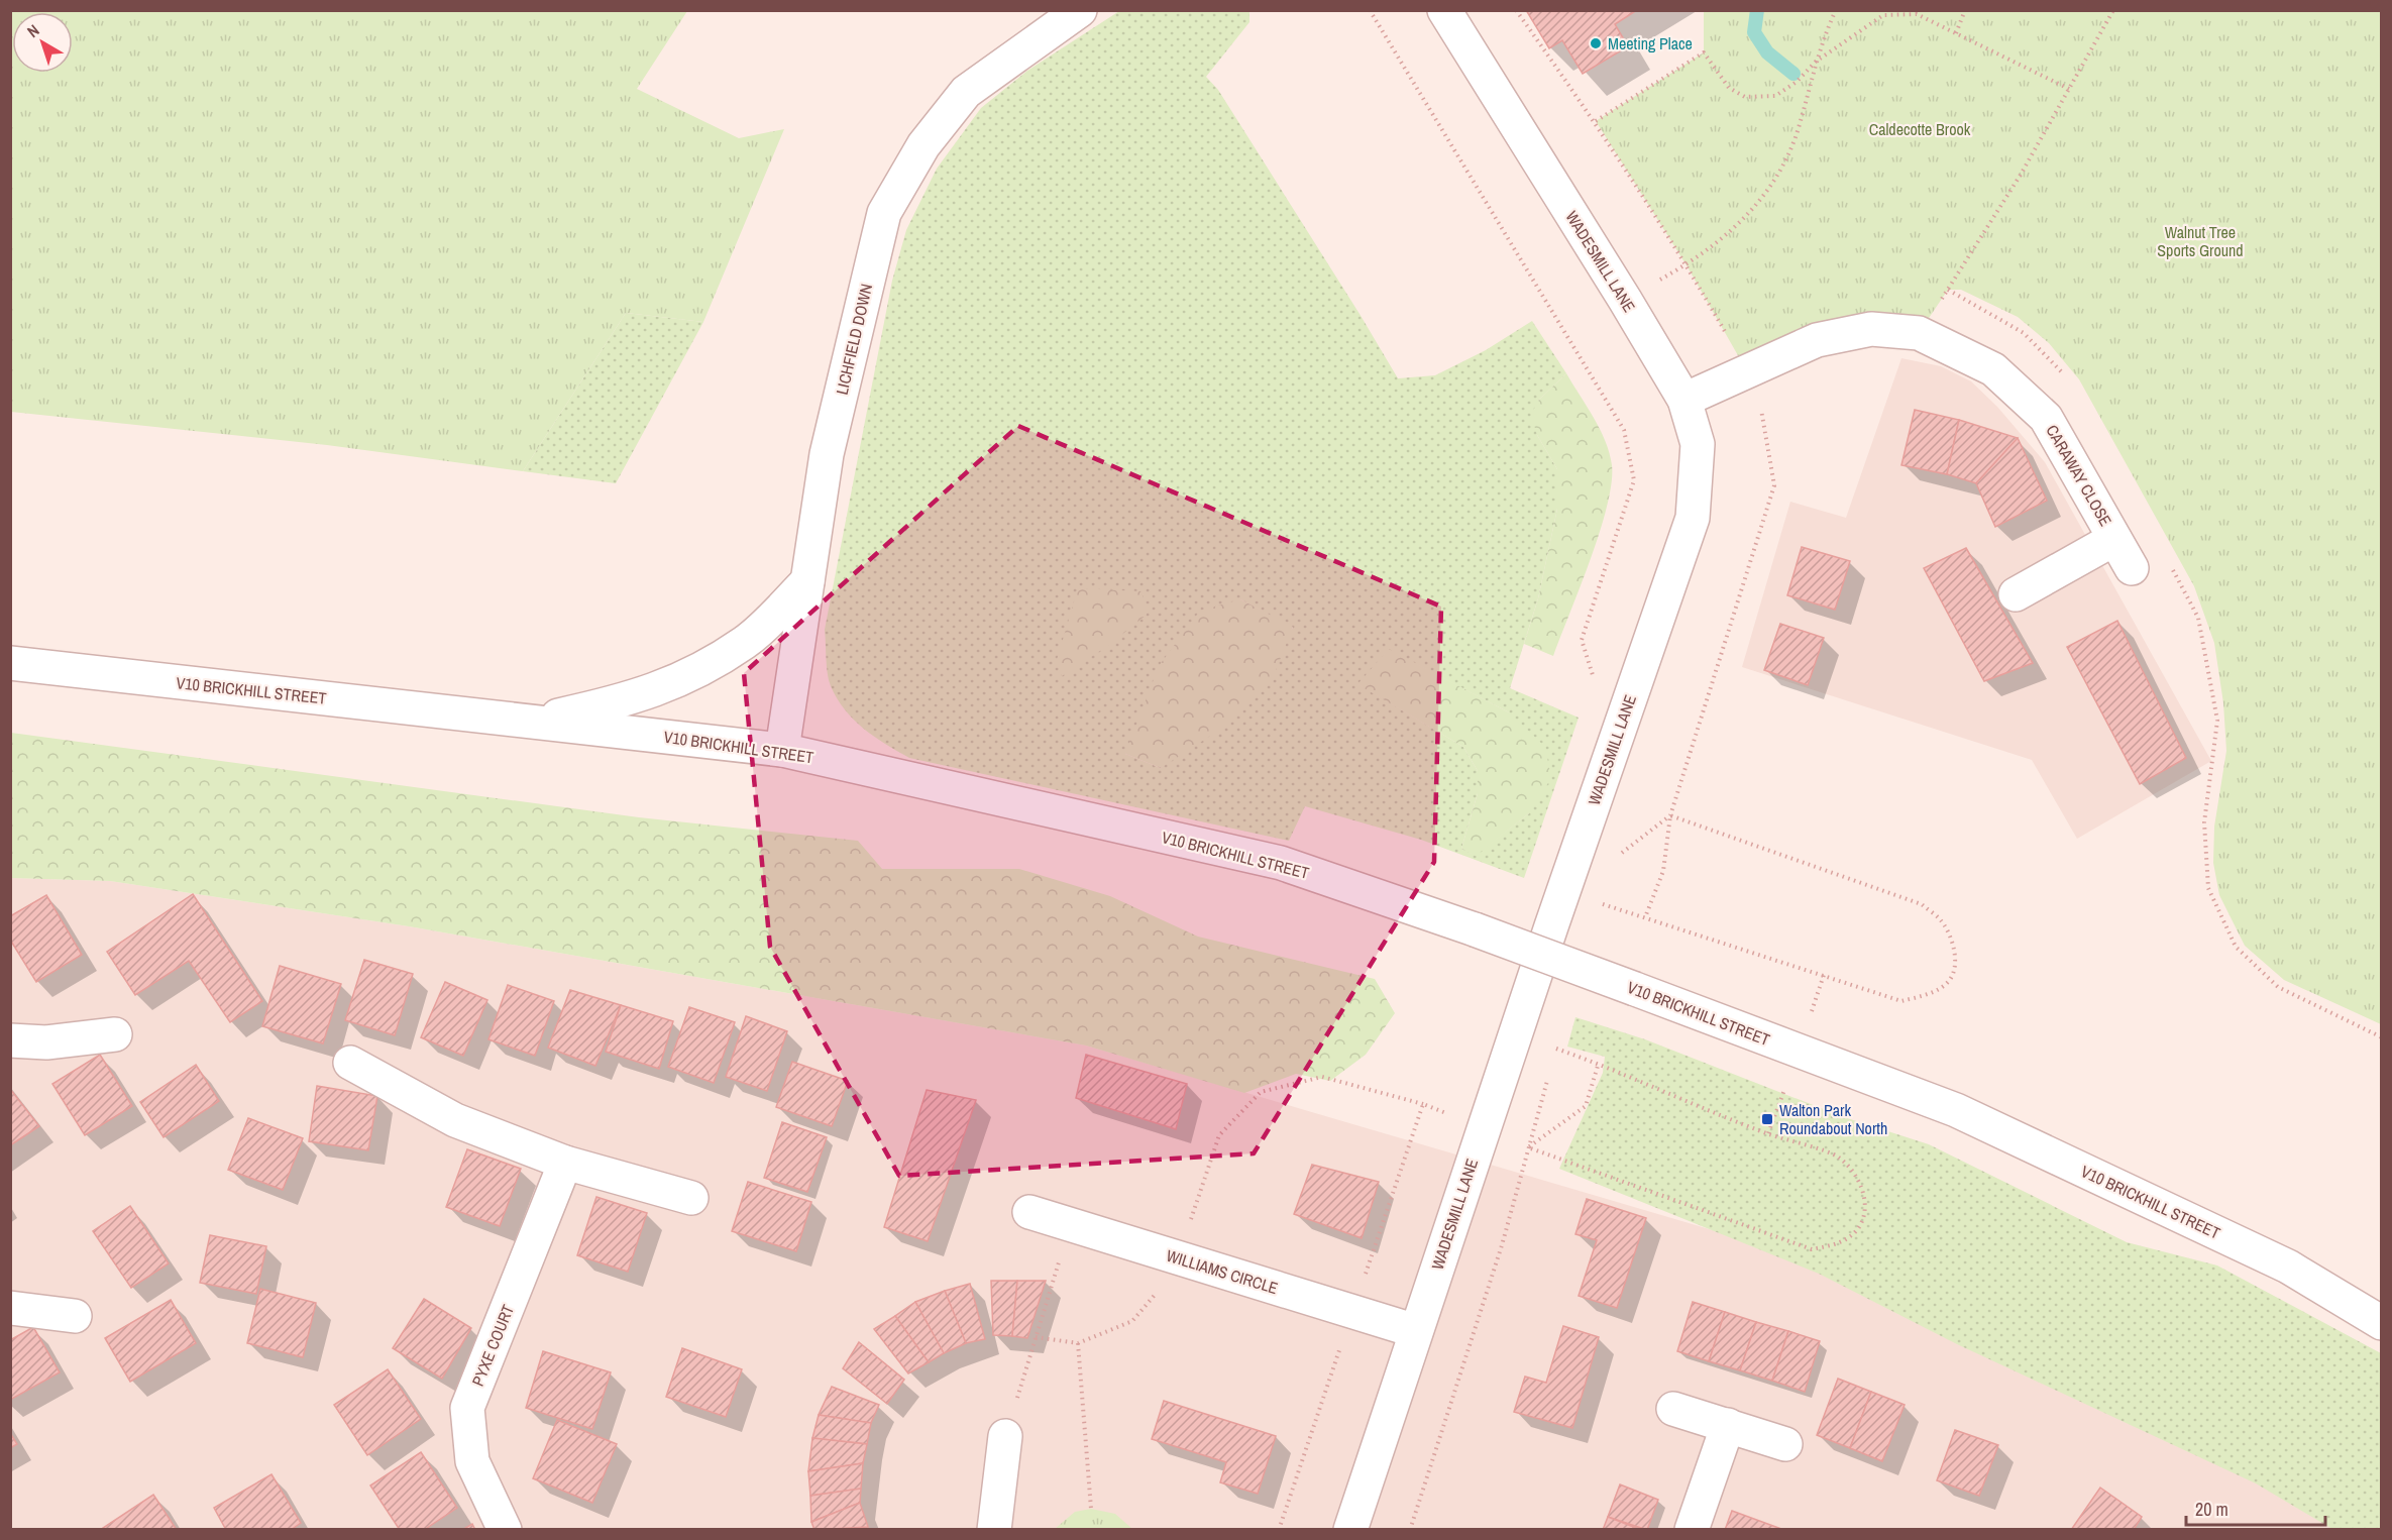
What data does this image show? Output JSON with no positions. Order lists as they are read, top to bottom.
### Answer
{
  "streets": {
    "street": [
      "WADESMILL LANE",
      "LICHFIELD DOWN",
      "CARAWAY CLOSE",
      "V10 BRICKHILL STREET",
      "WILLIAMS CIRCLE",
      "PYXE COURT"
    ]
  },
  "crossings": [
    ["WADESMILL LANE", "CARAWAY CLOSE"],
    ["WADESMILL LANE", "WILLIAMS CIRCLE"],
    ["LICHFIELD DOWN", "V10 BRICKHILL STREET"]
  ],
  "parks": ["Caldecotte Brook", "Walnut Tree Sports Ground"],
  "places": {
    "other": ["Meeting Place"],
    "transit": ["Walton Park Roundabout North"]
  },
  "scale_bar": "20 m",
  "north": "top left"
}
